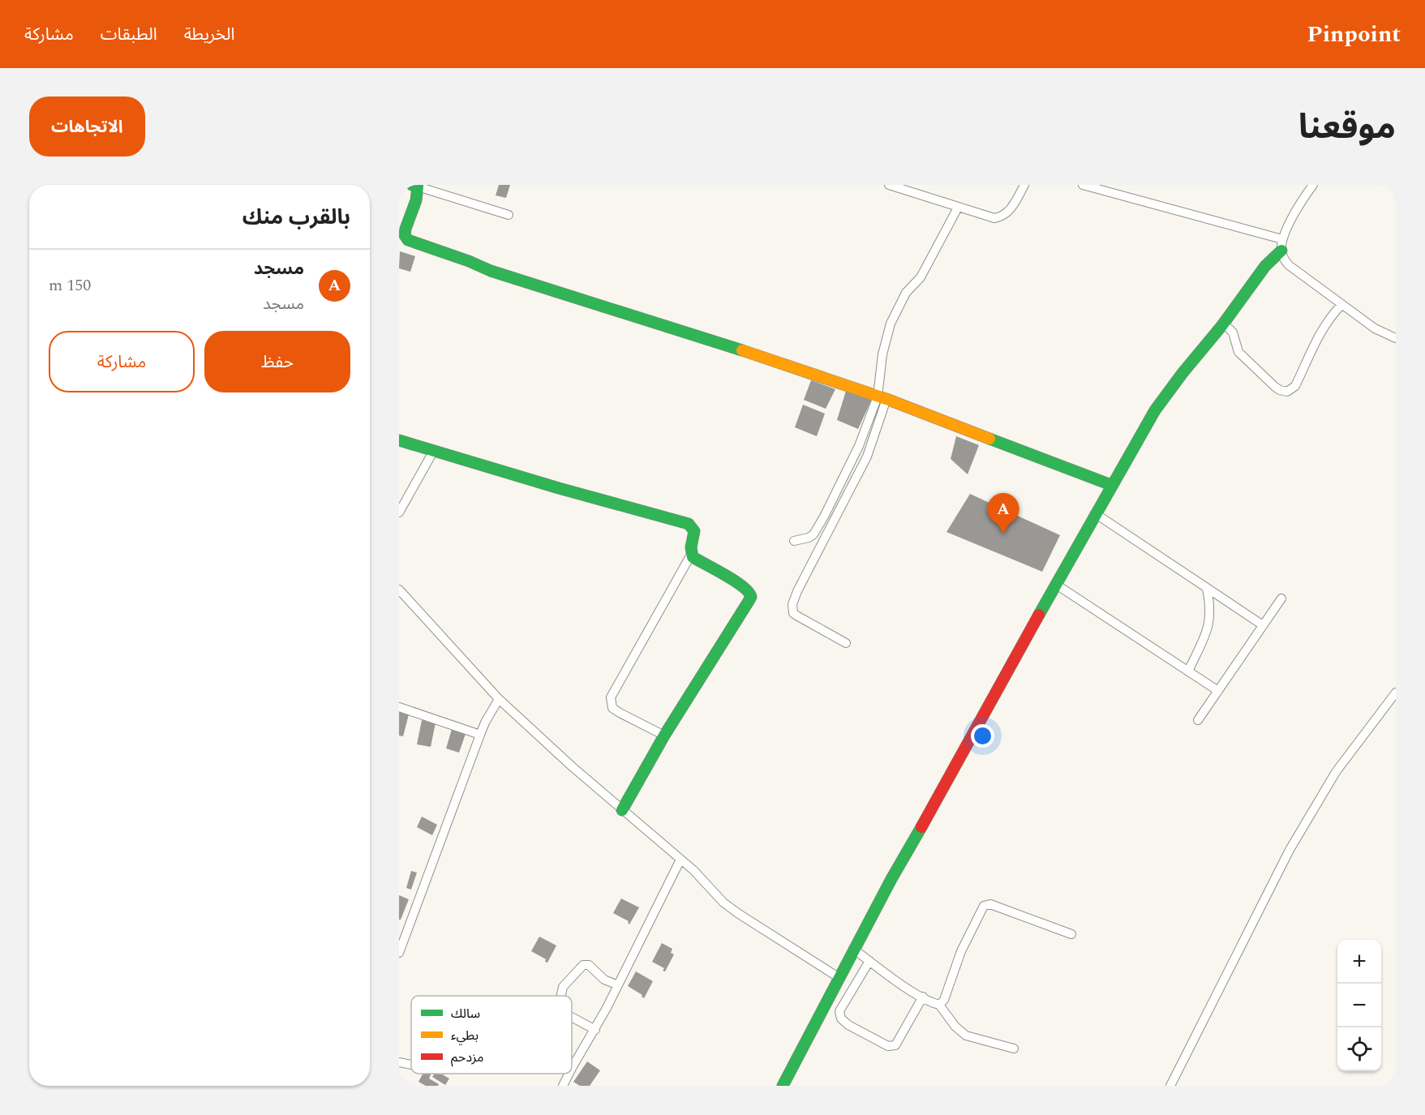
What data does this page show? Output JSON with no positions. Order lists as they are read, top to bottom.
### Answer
{
  "legend": ["سالك", "بطيء", "مزدحم"],
  "page": {
    "header": "Pinpoint",
    "nav": ["الخريطة", "الطبقات", "مشاركة"],
    "title": "موقعنا",
    "buttons": [
      "الاتجاهات",
      ["حفظ", "مشاركة"]
    ],
    "heading": "بالقرب منك",
    "list": [
      {
        "mark": "A",
        "name": "مسجد",
        "note": "مسجد",
        "value": "150 m"
      }
    ],
    "pins": "A",
    "map_buttons": ["+", "−"]
  }
}
